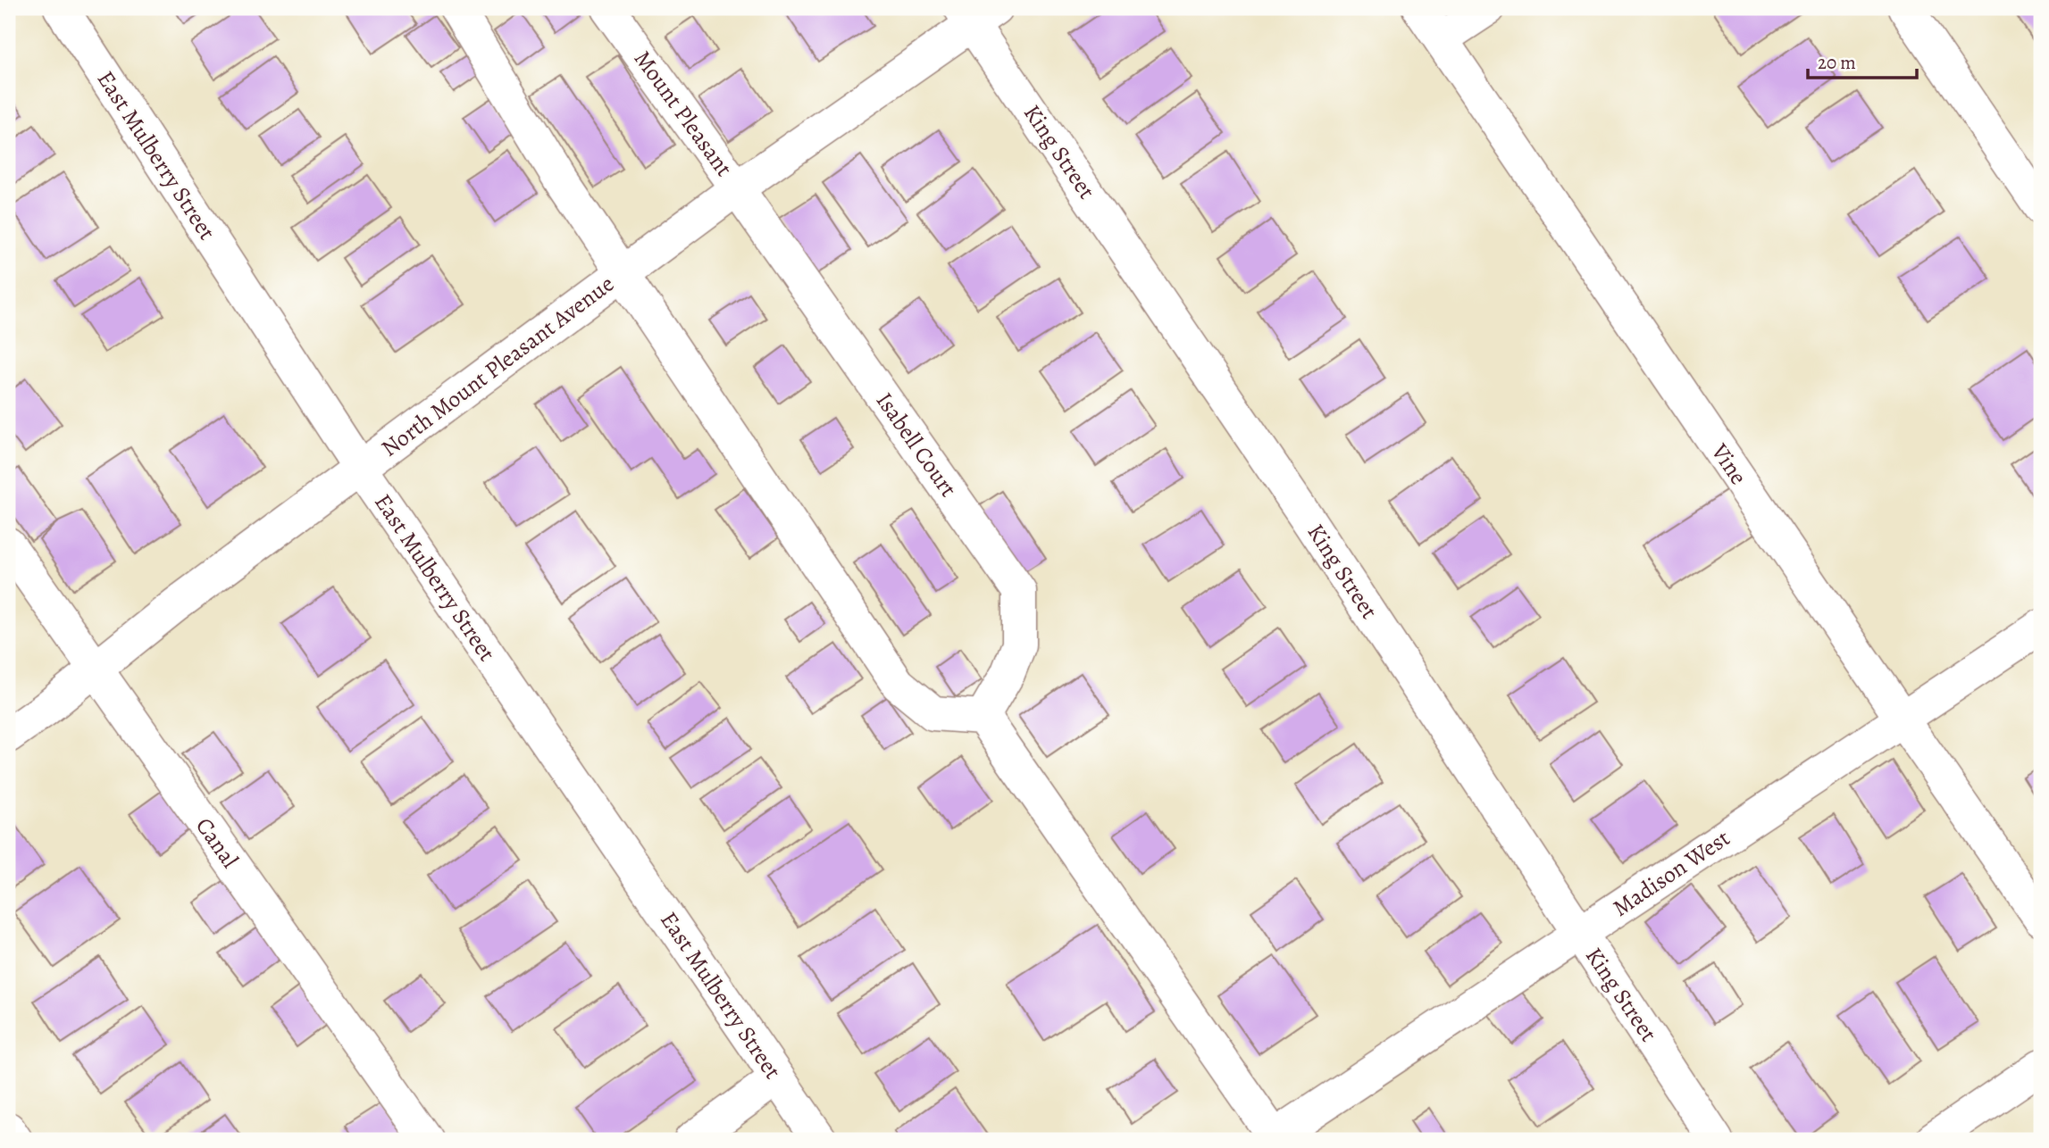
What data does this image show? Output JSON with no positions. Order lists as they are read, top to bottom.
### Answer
{
  "streets": {
    "street": [
      "Mount Pleasant",
      "King Street",
      "East Mulberry Street",
      "North Mount Pleasant Avenue",
      "Isabell Court",
      "Vine",
      "Canal",
      "Madison West"
    ]
  },
  "crossings": [
    ["Mount Pleasant", "North Mount Pleasant Avenue"],
    ["Mount Pleasant", "Isabell Court"],
    ["King Street", "North Mount Pleasant Avenue"],
    ["King Street", "Madison West"],
    ["East Mulberry Street", "North Mount Pleasant Avenue"],
    ["North Mount Pleasant Avenue", "Isabell Court"],
    ["North Mount Pleasant Avenue", "Canal"],
    ["Vine", "Madison West"]
  ],
  "scale_bar": "20 m"
}
